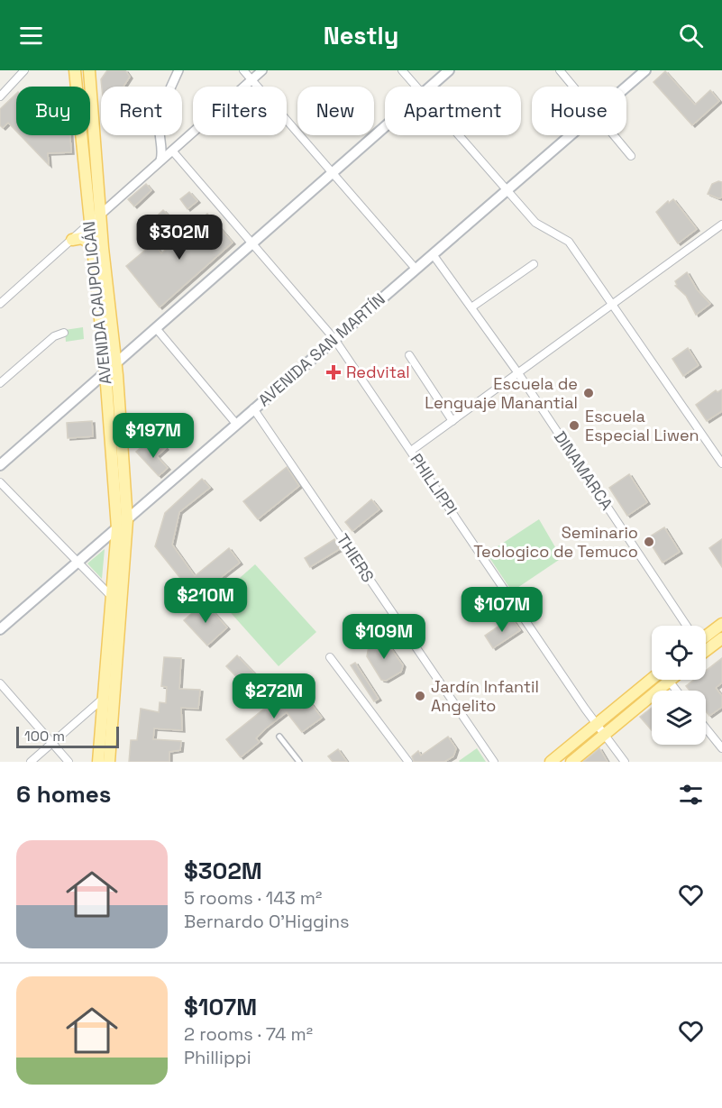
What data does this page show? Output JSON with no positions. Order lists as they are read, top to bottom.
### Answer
{
  "streets": {
    "main road": ["AVENIDA CAUPOLICÁN", "AVENIDA SAN MARTÍN"],
    "street": ["DINAMARCA", "PHILLIPPI", "THIERS"]
  },
  "crossings": [
    ["AVENIDA CAUPOLICÁN", "AVENIDA SAN MARTÍN"],
    ["AVENIDA SAN MARTÍN", "DINAMARCA"],
    ["AVENIDA SAN MARTÍN", "PHILLIPPI"],
    ["AVENIDA SAN MARTÍN", "THIERS"]
  ],
  "places": {
    "health": ["Redvital"],
    "other": [
      "Escuela de Lenguaje Manantial",
      "Escuela Especial Liwen",
      "Seminario Teologico de Temuco",
      "Jardín Infantil Angelito"
    ]
  },
  "scale_bar": "100 m",
  "page": {
    "header": "Nestly",
    "chip": [
      "Buy",
      "Rent",
      "Filters",
      "New",
      "Apartment",
      "House"
    ],
    "price": [
      "$302M",
      "$197M",
      "$210M",
      "$107M",
      "$109M",
      "$272M"
    ],
    "scale": "100 m",
    "heading": "6 homes",
    "list": [
      {
        "name": "$302M",
        "note": "5 rooms · 143 m² · Bernardo O'Higgins"
      },
      {
        "name": "$107M",
        "note": "2 rooms · 74 m² · Phillippi"
      }
    ]
  }
}
